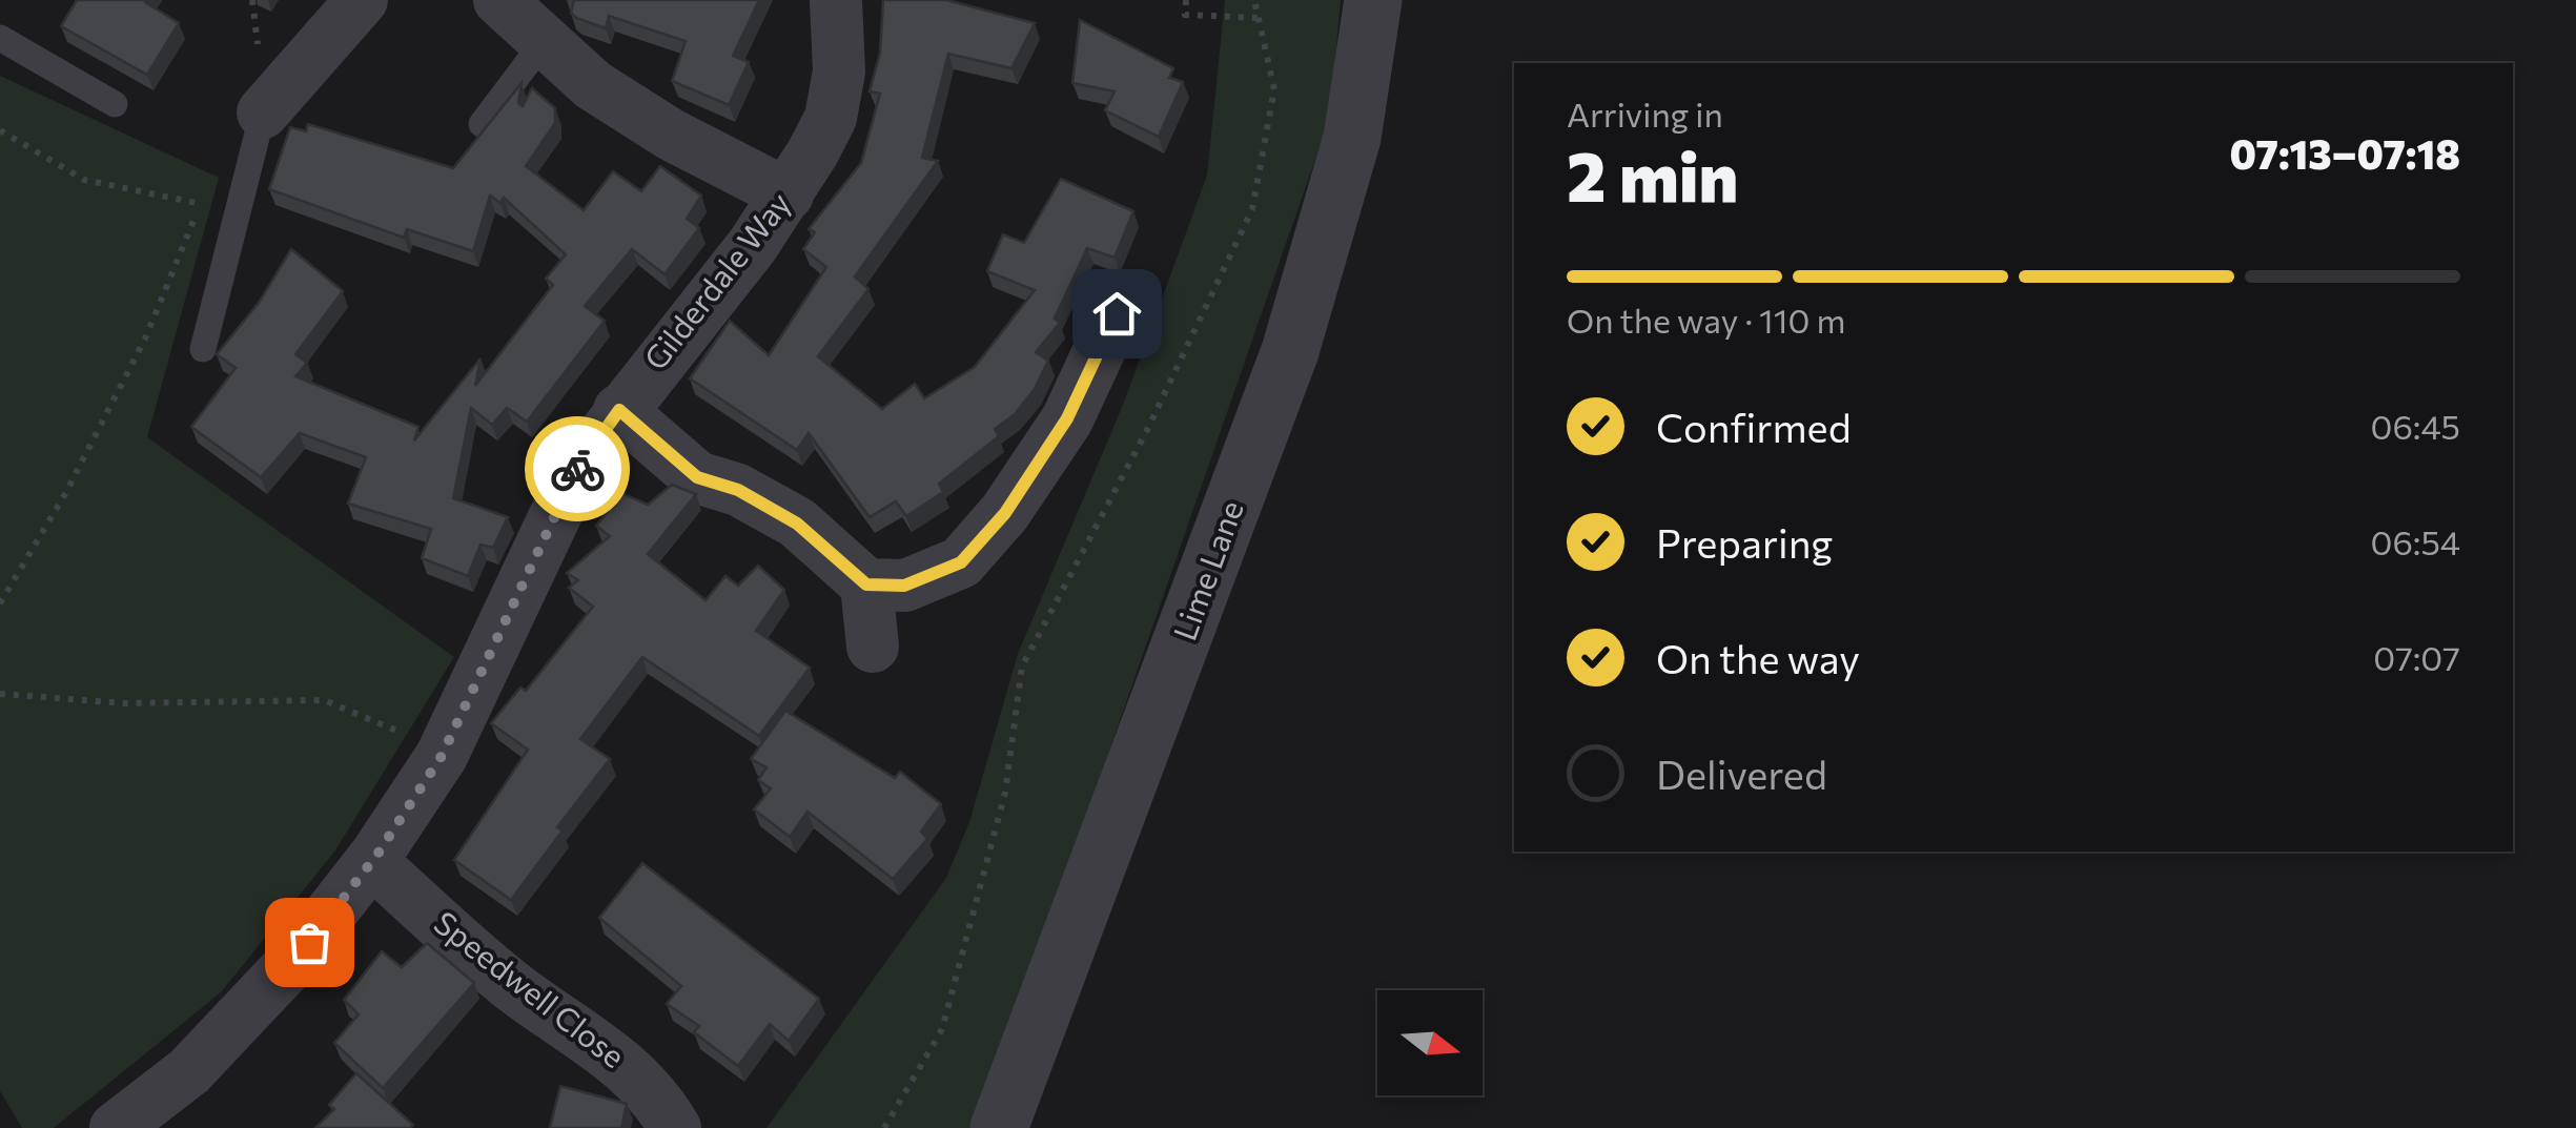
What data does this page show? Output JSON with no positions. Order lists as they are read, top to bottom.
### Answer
{
  "streets": {
    "street": ["Gilderdale Way", "Lime Lane", "Speedwell Close"]
  },
  "crossings": [
    ["Gilderdale Way", "Speedwell Close"]
  ],
  "north": "right",
  "page": {
    "heading": ["2 min", "Arriving in", "07:13–07:18"],
    "bar": "On the way · 110 m",
    "list": [
      ["Confirmed", "06:45"],
      ["Preparing", "06:54"],
      ["On the way", "07:07"],
      "Delivered"
    ]
  }
}
